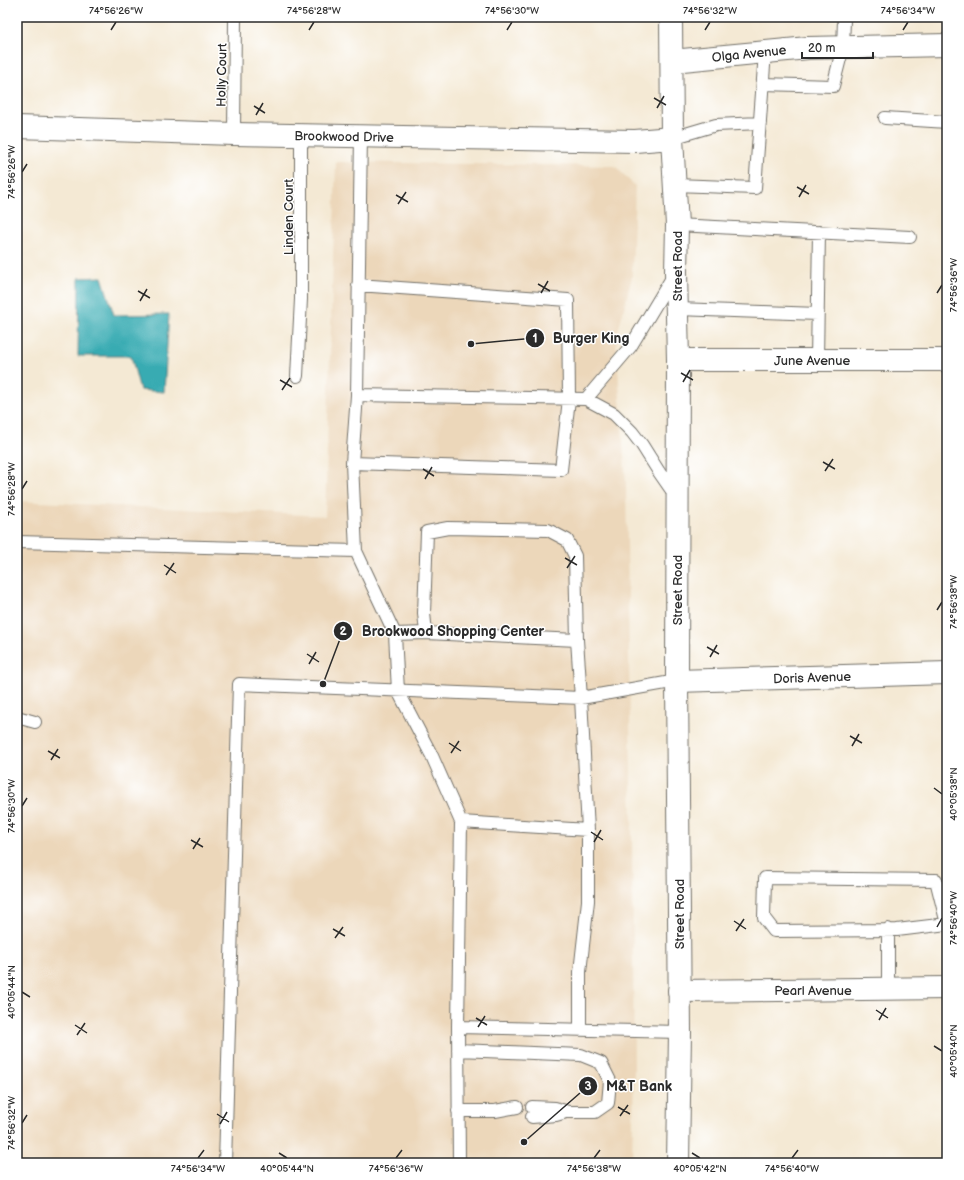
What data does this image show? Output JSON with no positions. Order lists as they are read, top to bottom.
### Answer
{
  "streets": {
    "street": [
      "Olga Avenue",
      "Brookwood Drive",
      "Street Road",
      "June Avenue",
      "Doris Avenue",
      "Pearl Avenue"
    ],
    "lane": ["Holly Court", "Linden Court"]
  },
  "crossings": [
    ["Olga Avenue", "Street Road"],
    ["Holly Court", "Brookwood Drive"],
    ["Brookwood Drive", "Linden Court"],
    ["Brookwood Drive", "Street Road"],
    ["Street Road", "June Avenue"],
    ["Street Road", "Doris Avenue"],
    ["Street Road", "Pearl Avenue"]
  ],
  "places": ["Burger King", "Brookwood Shopping Center", "M&T Bank"],
  "scale_bar": "20 m",
  "coordinates": [
    "74°56'26\"W",
    "74°56'28\"W",
    "74°56'30\"W",
    "74°56'32\"W",
    "74°56'34\"W",
    "74°56'36\"W",
    "74°56'38\"W",
    "40°05'38\"N",
    "74°56'40\"W",
    "40°05'44\"N",
    "40°05'40\"N",
    "40°05'42\"N"
  ]
}
